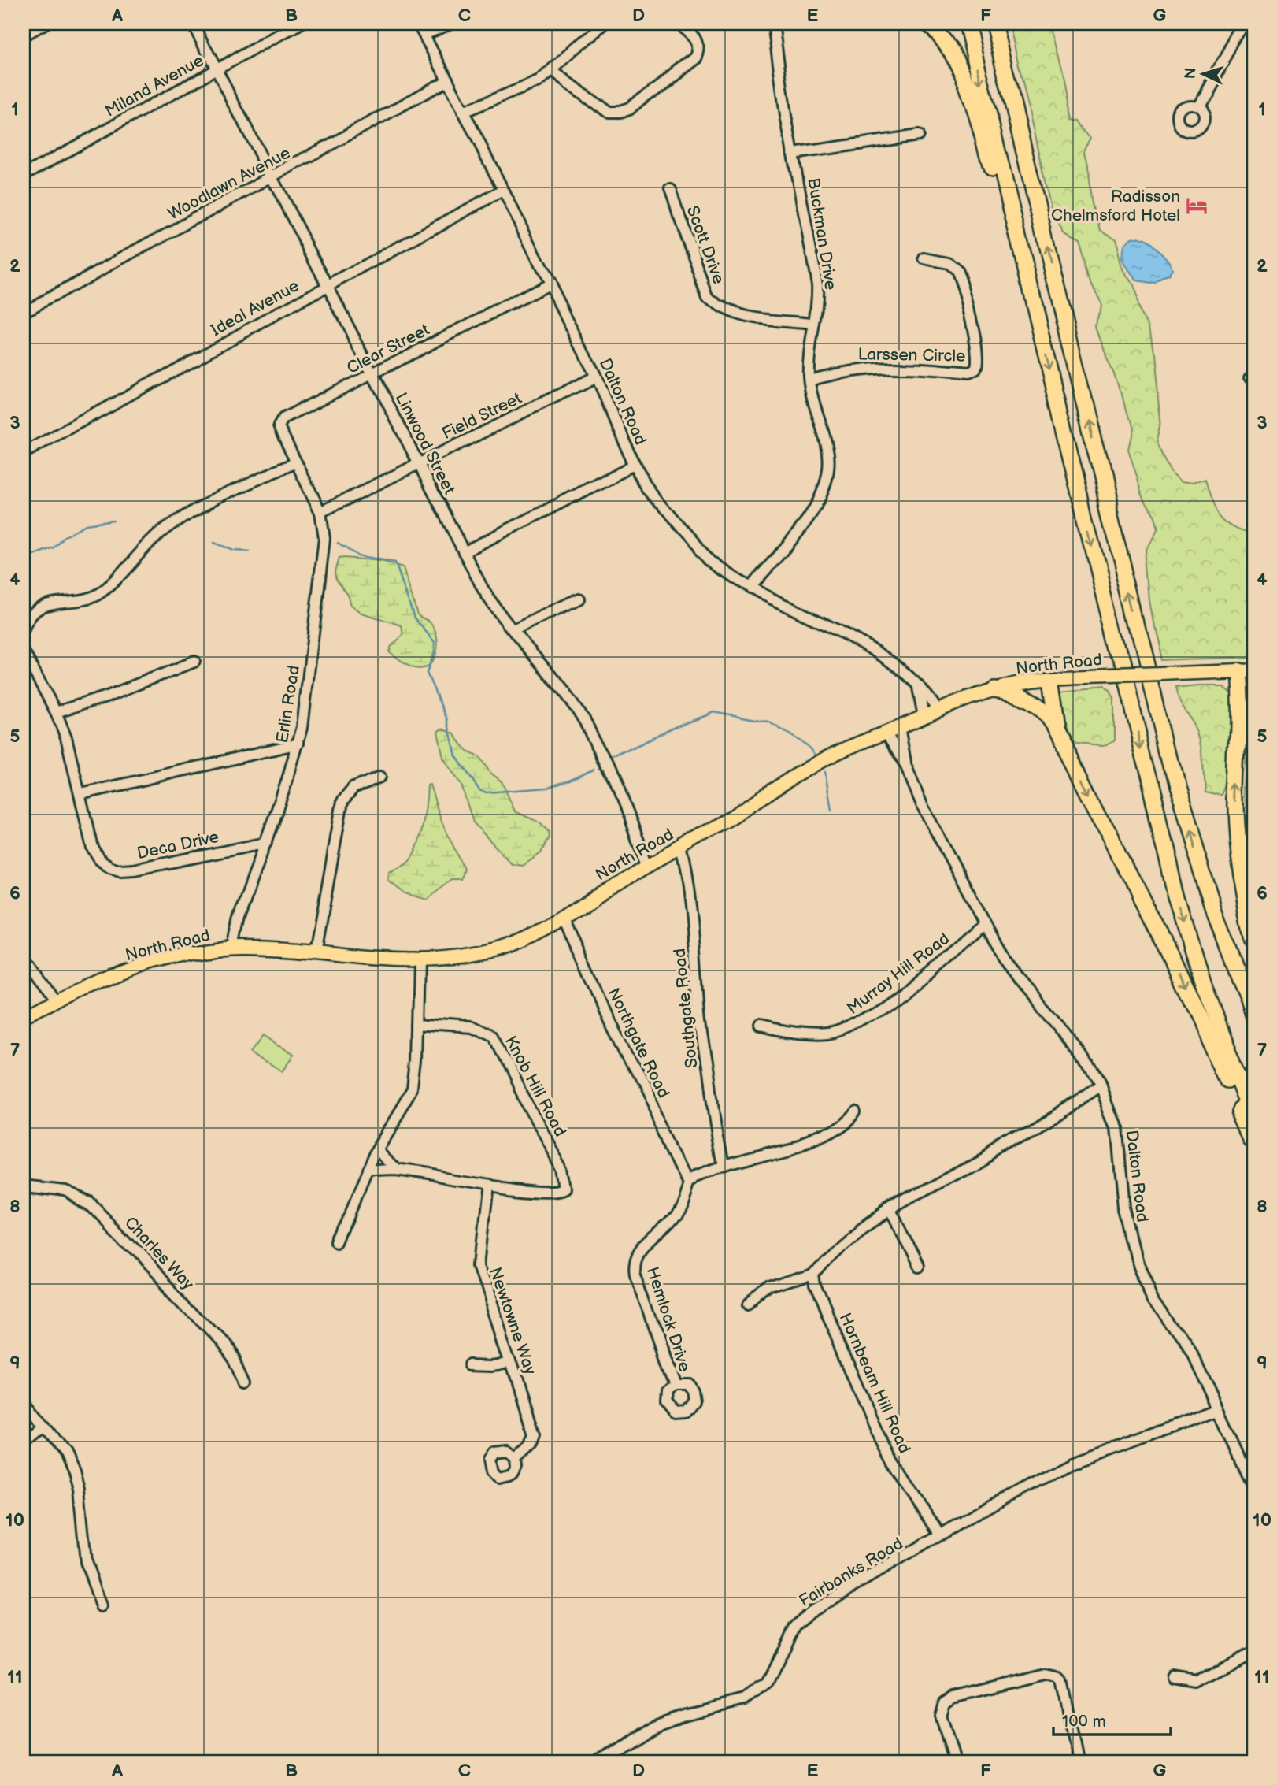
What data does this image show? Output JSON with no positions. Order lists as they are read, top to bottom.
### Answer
{
  "streets": {
    "main road": ["North Road"],
    "street": [
      "Miland Avenue",
      "Woodlawn Avenue",
      "Buckman Drive",
      "Scott Drive",
      "Ideal Avenue",
      "Clear Street",
      "Larssen Circle",
      "Dalton Road",
      "Field Street",
      "Linwood Street",
      "Erlin Road",
      "Deca Drive",
      "Murray Hill Road",
      "Southgate Road",
      "Northgate Road",
      "Knob Hill Road",
      "Charles Way",
      "Hemlock Drive",
      "Newtowne Way",
      "Hornbeam Hill Road",
      "Fairbanks Road"
    ]
  },
  "crossings": [
    ["Miland Avenue", "Linwood Street"],
    ["Woodlawn Avenue", "Dalton Road"],
    ["Woodlawn Avenue", "Linwood Street"],
    ["Buckman Drive", "Scott Drive"],
    ["Buckman Drive", "Larssen Circle"],
    ["Buckman Drive", "Dalton Road"],
    ["Ideal Avenue", "Dalton Road"],
    ["Ideal Avenue", "Linwood Street"],
    ["Clear Street", "Dalton Road"],
    ["Clear Street", "Linwood Street"],
    ["Clear Street", "Erlin Road"],
    ["Dalton Road", "Field Street"],
    ["Dalton Road", "North Road"],
    ["Dalton Road", "Murray Hill Road"],
    ["Field Street", "Linwood Street"],
    ["Field Street", "Erlin Road"],
    ["Linwood Street", "North Road"],
    ["North Road", "Erlin Road"],
    ["North Road", "Southgate Road"],
    ["North Road", "Northgate Road"],
    ["Erlin Road", "Deca Drive"],
    ["Northgate Road", "Hemlock Drive"],
    ["Knob Hill Road", "Newtowne Way"],
    ["Hornbeam Hill Road", "Fairbanks Road"]
  ],
  "places": {
    "hotel": ["Radisson Chelmsford Hotel"]
  },
  "scale_bar": "100 m",
  "north": "left",
  "grid": {
    "columns": [
      "A",
      "B",
      "C",
      "D",
      "E",
      "F",
      "G"
    ],
    "rows": [
      "1",
      "2",
      "3",
      "4",
      "5",
      "6",
      "7",
      "8",
      "9",
      "10",
      "11"
    ]
  }
}
